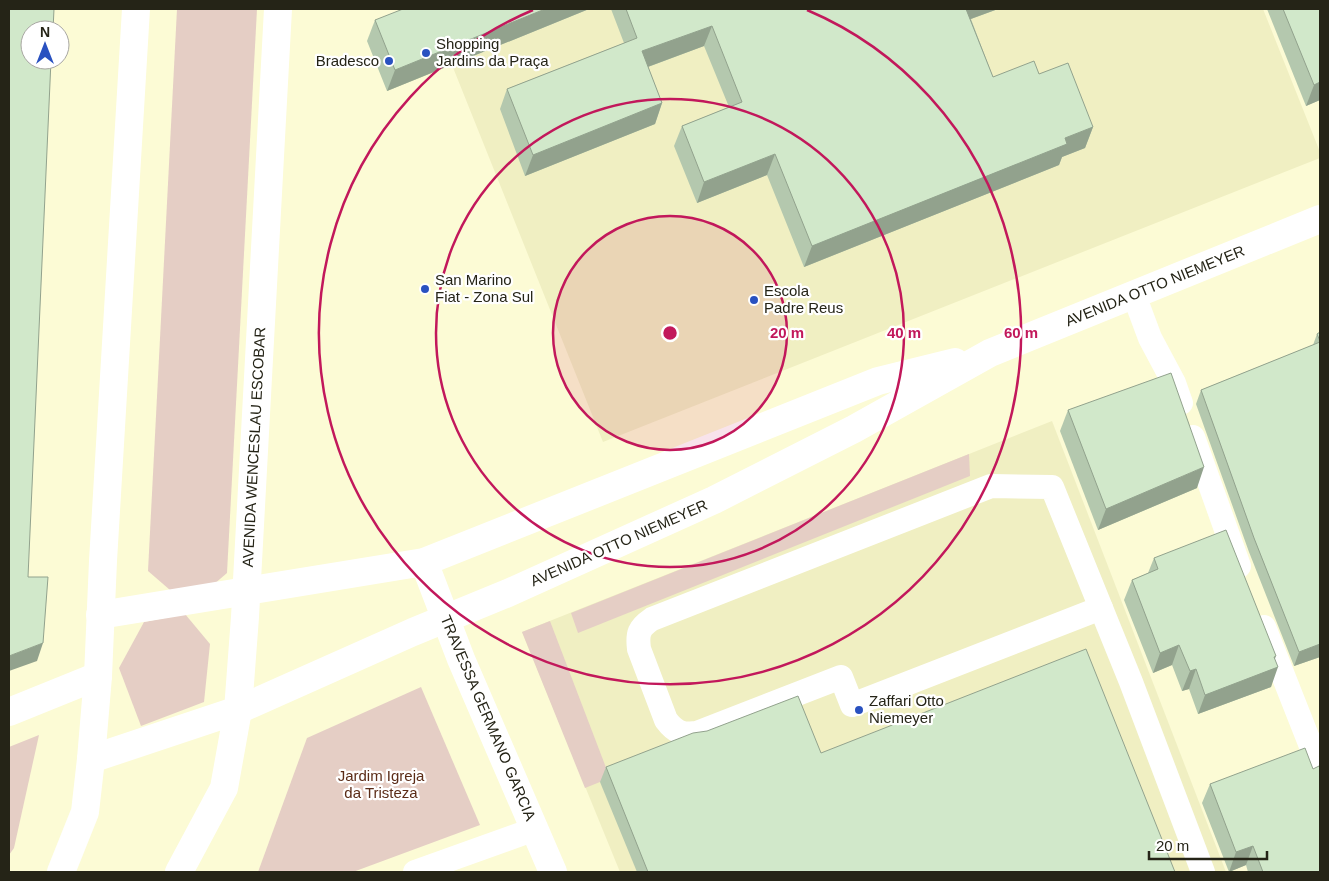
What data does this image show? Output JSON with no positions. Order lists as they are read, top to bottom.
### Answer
{
  "streets": {
    "main road": ["AVENIDA OTTO NIEMEYER", "AVENIDA WENCESLAU ESCOBAR", "TRAVESSA GERMANO GARCIA"]
  },
  "crossings": [
    ["AVENIDA OTTO NIEMEYER", "AVENIDA WENCESLAU ESCOBAR"],
    ["AVENIDA OTTO NIEMEYER", "TRAVESSA GERMANO GARCIA"]
  ],
  "parks": ["Jardim Igreja da Tristeza"],
  "places": [
    "Shopping Jardins da Praça",
    "Bradesco",
    "San Marino Fiat - Zona Sul",
    "Escola Padre Reus",
    "Zaffari Otto Niemeyer"
  ],
  "scale_bar": "20 m",
  "north": "top",
  "rings": ["20 m", "40 m", "60 m"]
}
